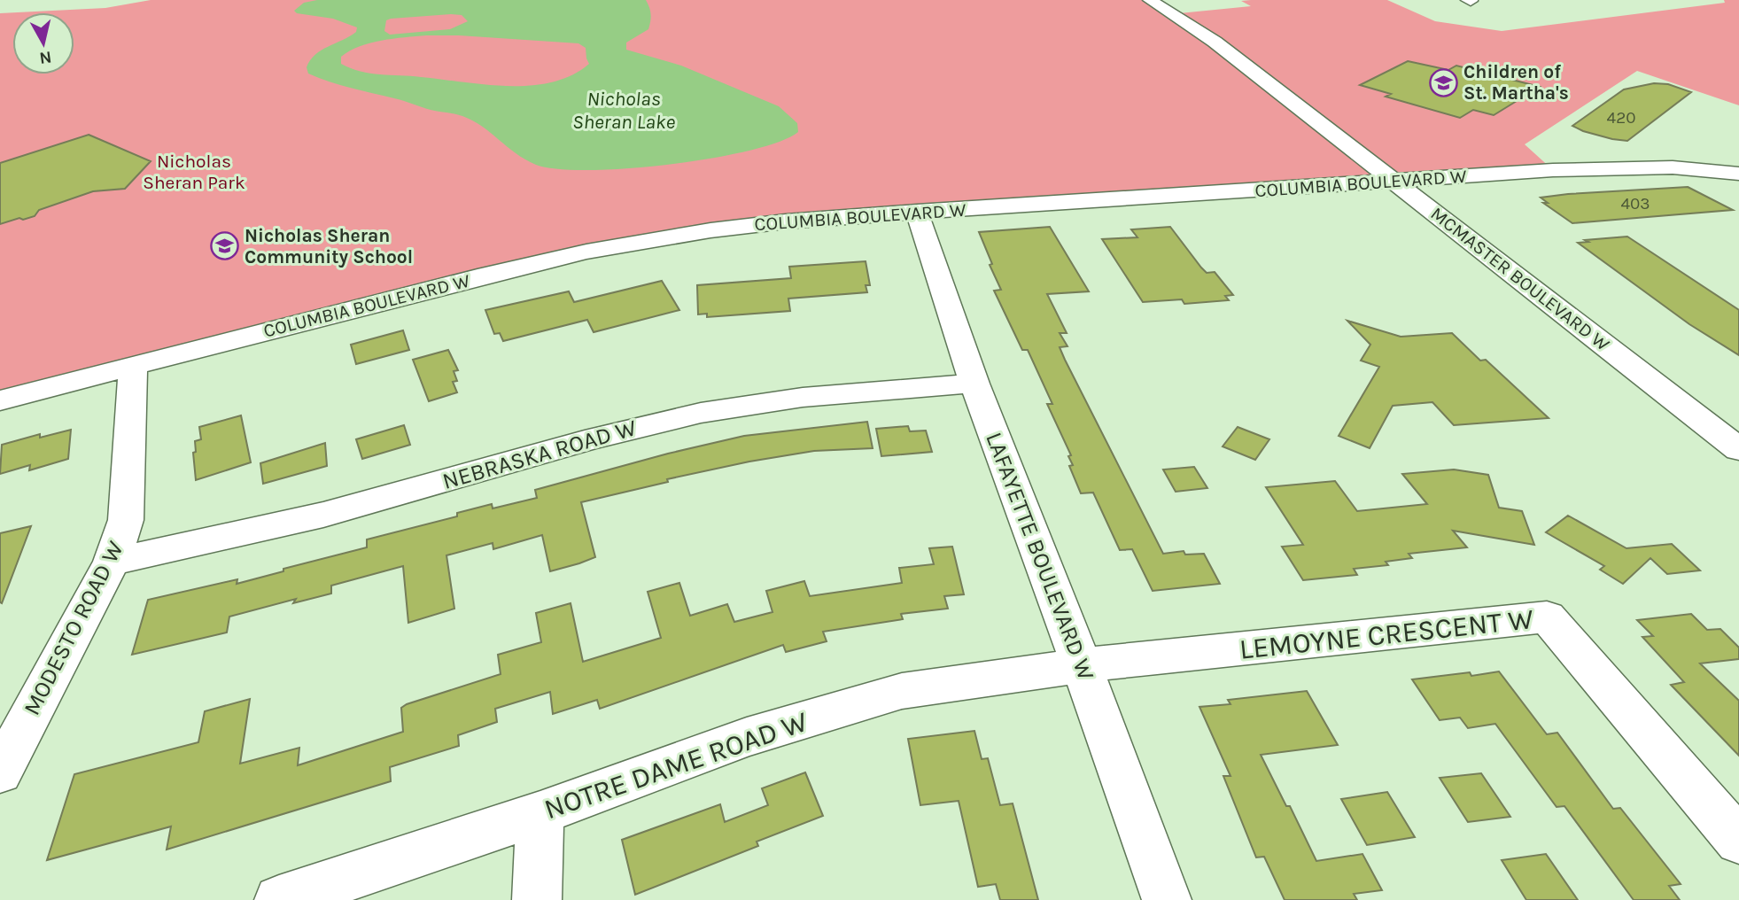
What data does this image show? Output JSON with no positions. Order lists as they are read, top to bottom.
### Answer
{
  "streets": {
    "street": [
      "COLUMBIA BOULEVARD W",
      "MCMASTER BOULEVARD W",
      "NEBRASKA ROAD W",
      "LAFAYETTE BOULEVARD W",
      "MODESTO ROAD W",
      "LEMOYNE CRESCENT W",
      "NOTRE DAME ROAD W"
    ]
  },
  "crossings": [
    ["COLUMBIA BOULEVARD W", "MCMASTER BOULEVARD W"],
    ["COLUMBIA BOULEVARD W", "LAFAYETTE BOULEVARD W"],
    ["COLUMBIA BOULEVARD W", "MODESTO ROAD W"],
    ["NEBRASKA ROAD W", "LAFAYETTE BOULEVARD W"],
    ["NEBRASKA ROAD W", "MODESTO ROAD W"],
    ["LAFAYETTE BOULEVARD W", "LEMOYNE CRESCENT W"],
    ["LAFAYETTE BOULEVARD W", "NOTRE DAME ROAD W"],
    ["LEMOYNE CRESCENT W", "NOTRE DAME ROAD W"]
  ],
  "water": ["Nicholas Sheran Lake"],
  "parks": ["Nicholas Sheran Park"],
  "places": {
    "school or university": ["Children of St. Martha's", "Nicholas Sheran Community School"]
  },
  "house_numbers": ["420", "403"],
  "north": "bottom"
}
